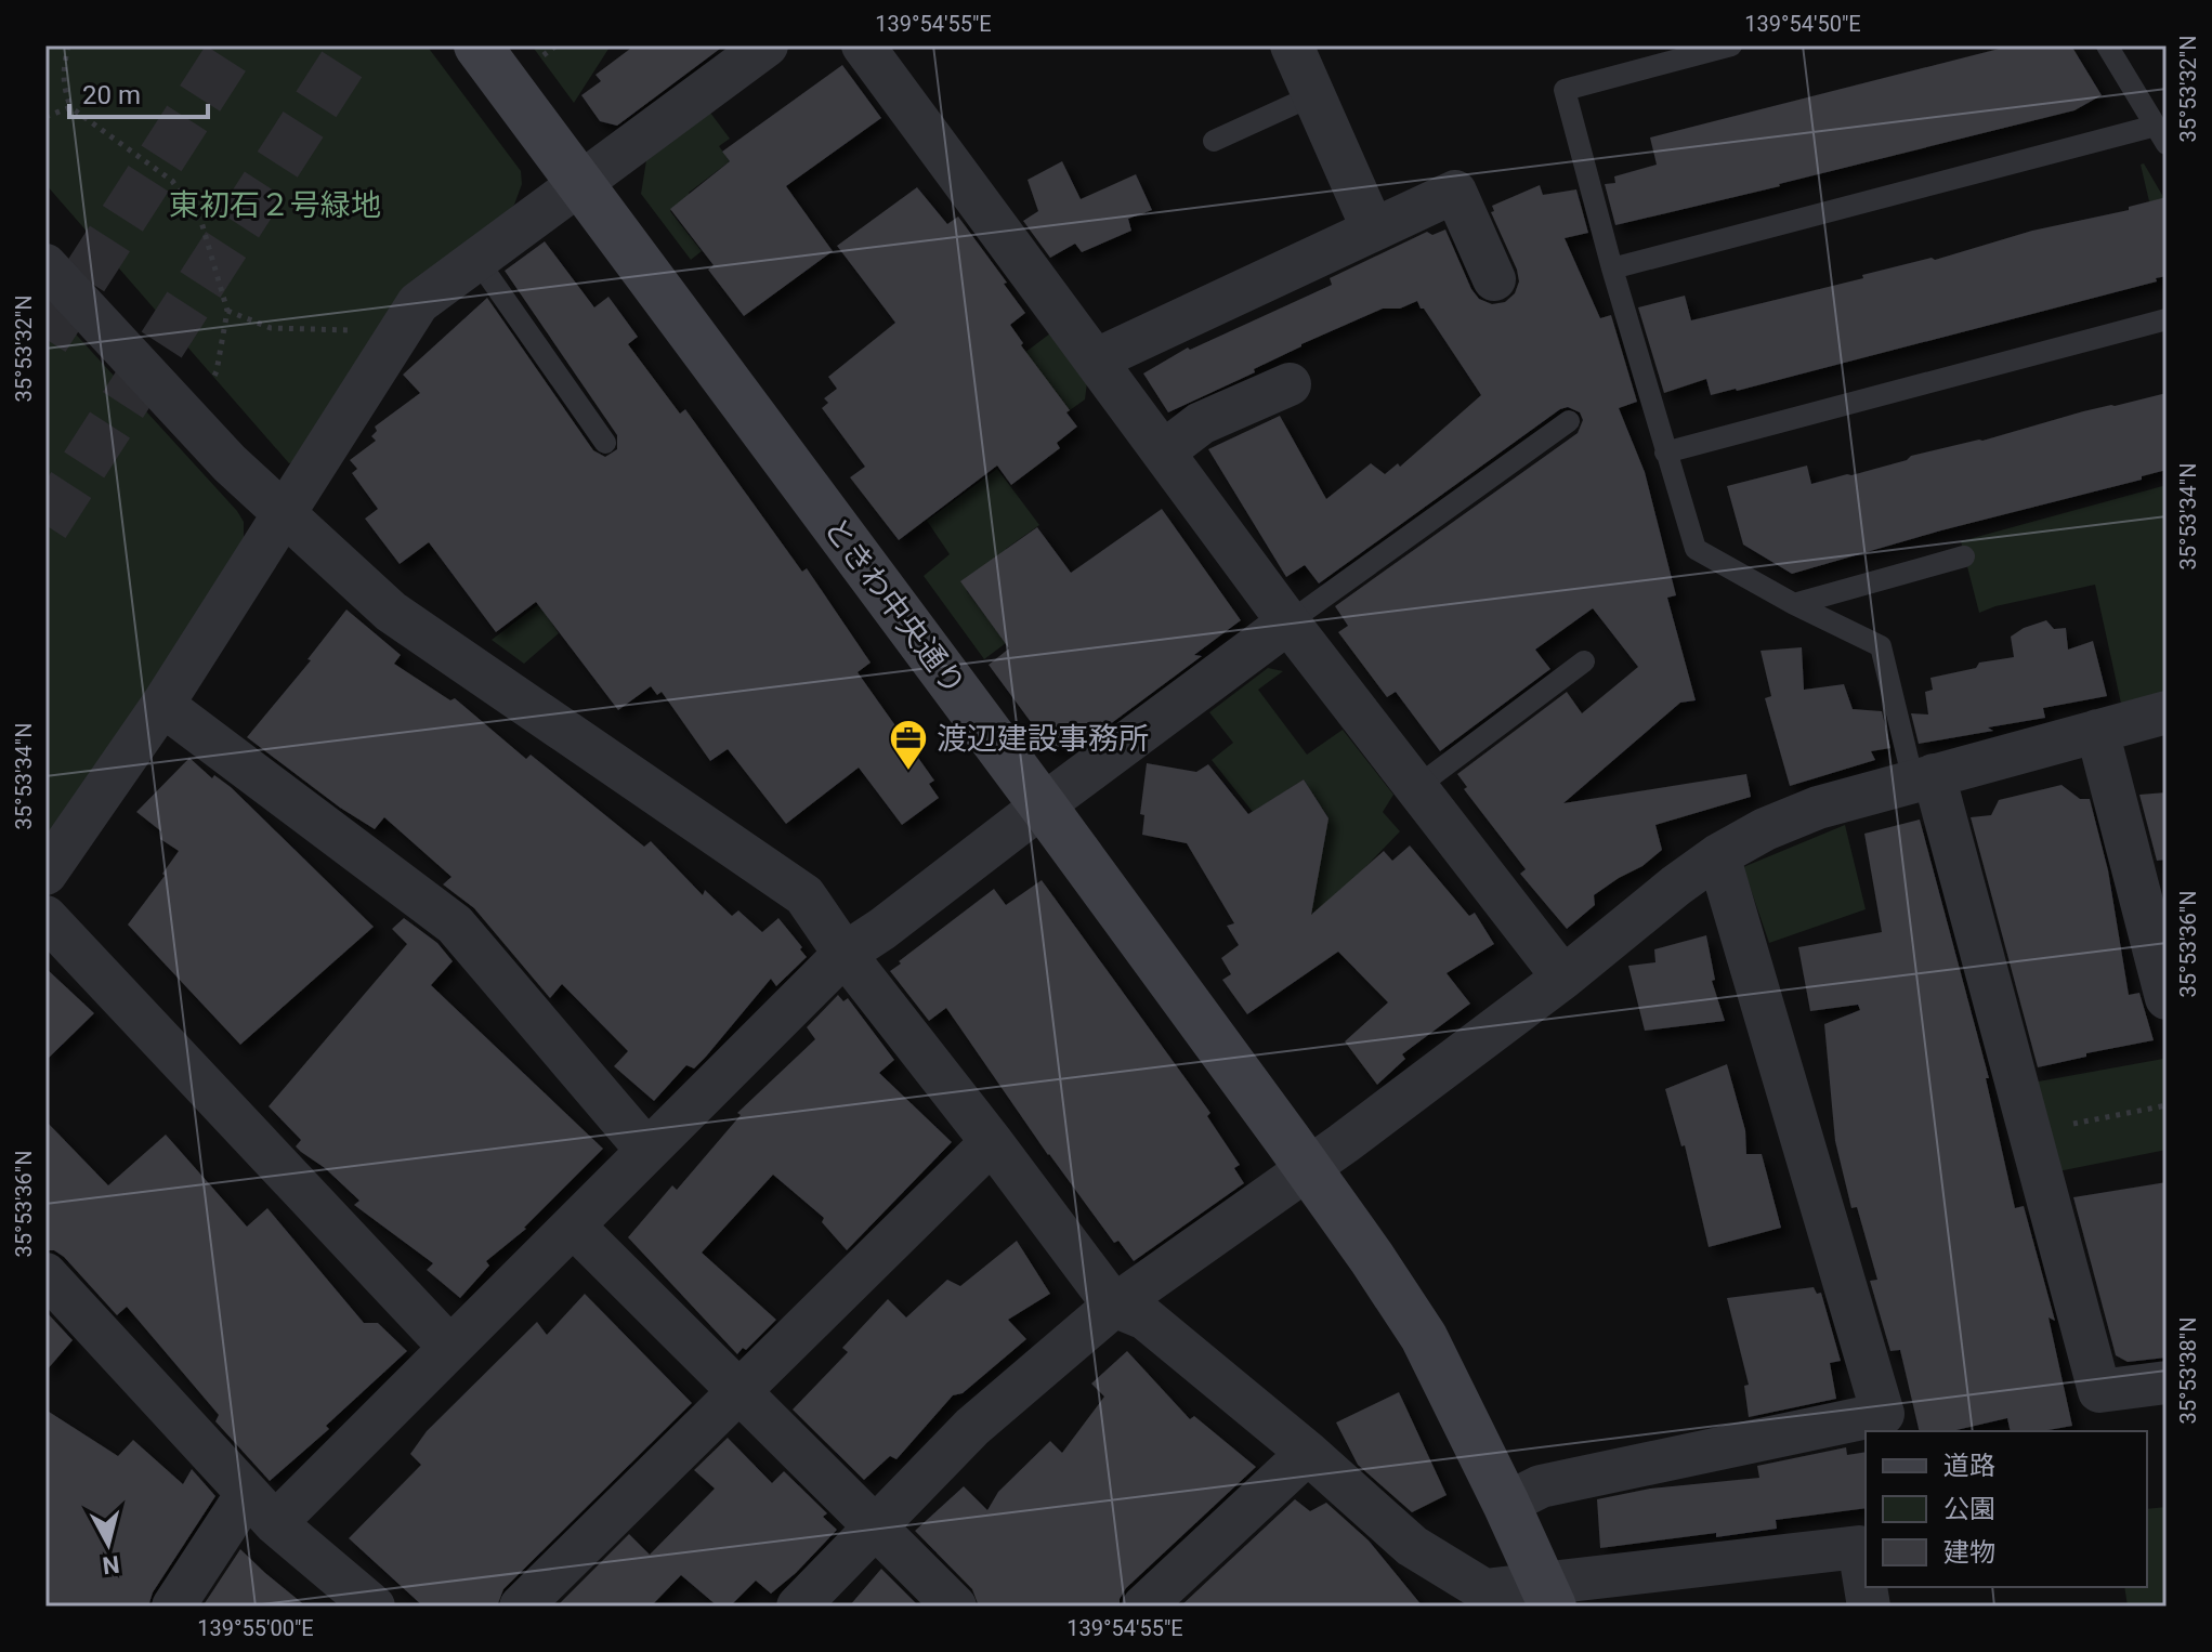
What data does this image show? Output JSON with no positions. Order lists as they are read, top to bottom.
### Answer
{
  "streets": {
    "street": ["ときわ中央通り"]
  },
  "parks": ["東初石２号緑地"],
  "places": {
    "office": ["渡辺建設事務所"]
  },
  "legend": ["道路", "公園", "建物"],
  "scale_bar": "20 m",
  "north": "bottom",
  "coordinates": [
    "139°54'55\"E",
    "139°54'50\"E",
    "35°53'32\"N",
    "35°53'34\"N",
    "35°53'36\"N",
    "35°53'38\"N",
    "139°55'00\"E"
  ]
}
